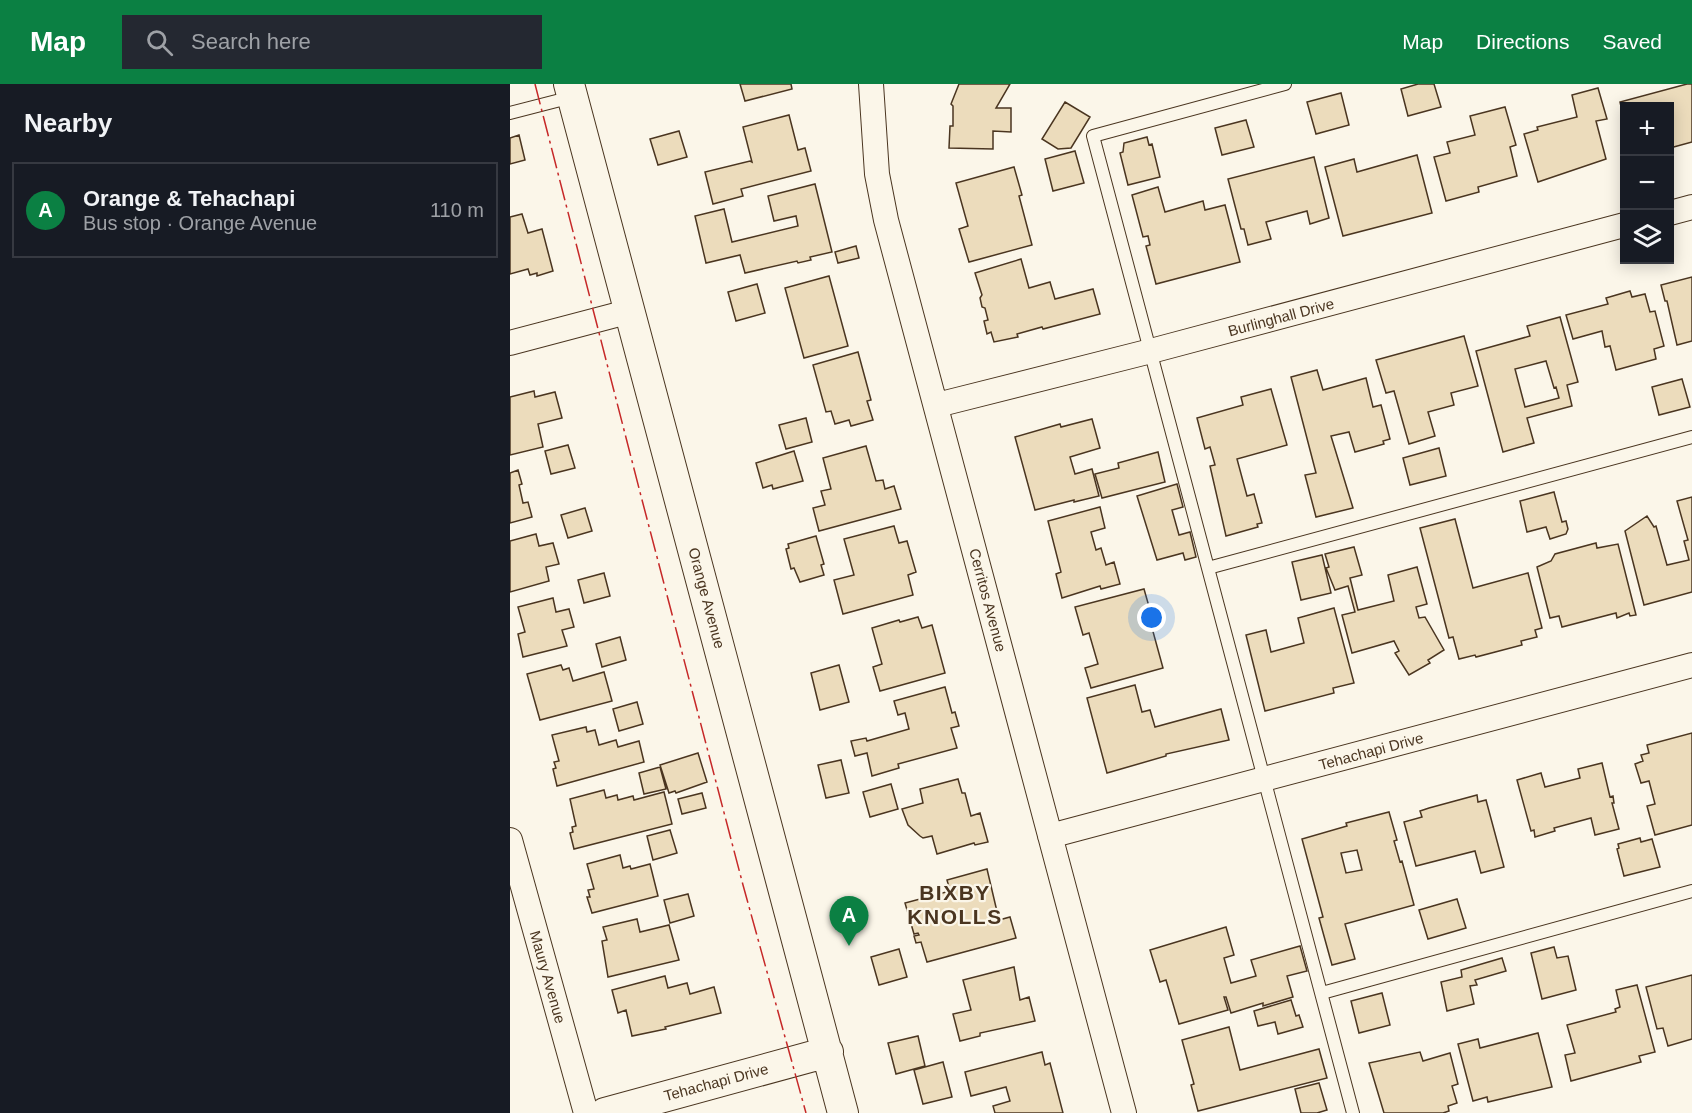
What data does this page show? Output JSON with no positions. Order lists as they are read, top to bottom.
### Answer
{
  "streets": {
    "street": [
      "Burlinghall Drive",
      "Orange Avenue",
      "Cerritos Avenue",
      "Tehachapi Drive",
      "Maury Avenue"
    ]
  },
  "crossings": [
    ["Burlinghall Drive", "Cerritos Avenue"],
    ["Orange Avenue", "Tehachapi Drive"],
    ["Cerritos Avenue", "Tehachapi Drive"]
  ],
  "districts": ["BIXBY KNOLLS"],
  "page": {
    "header": "Map",
    "search": "Search here",
    "nav": ["Map", "Directions", "Saved"],
    "heading": "Nearby",
    "map_buttons": ["+", "−"],
    "list": [
      {
        "mark": "A",
        "name": "Orange & Tehachapi",
        "note": "Bus stop · Orange Avenue",
        "value": "110 m"
      }
    ],
    "pins": "A"
  }
}
